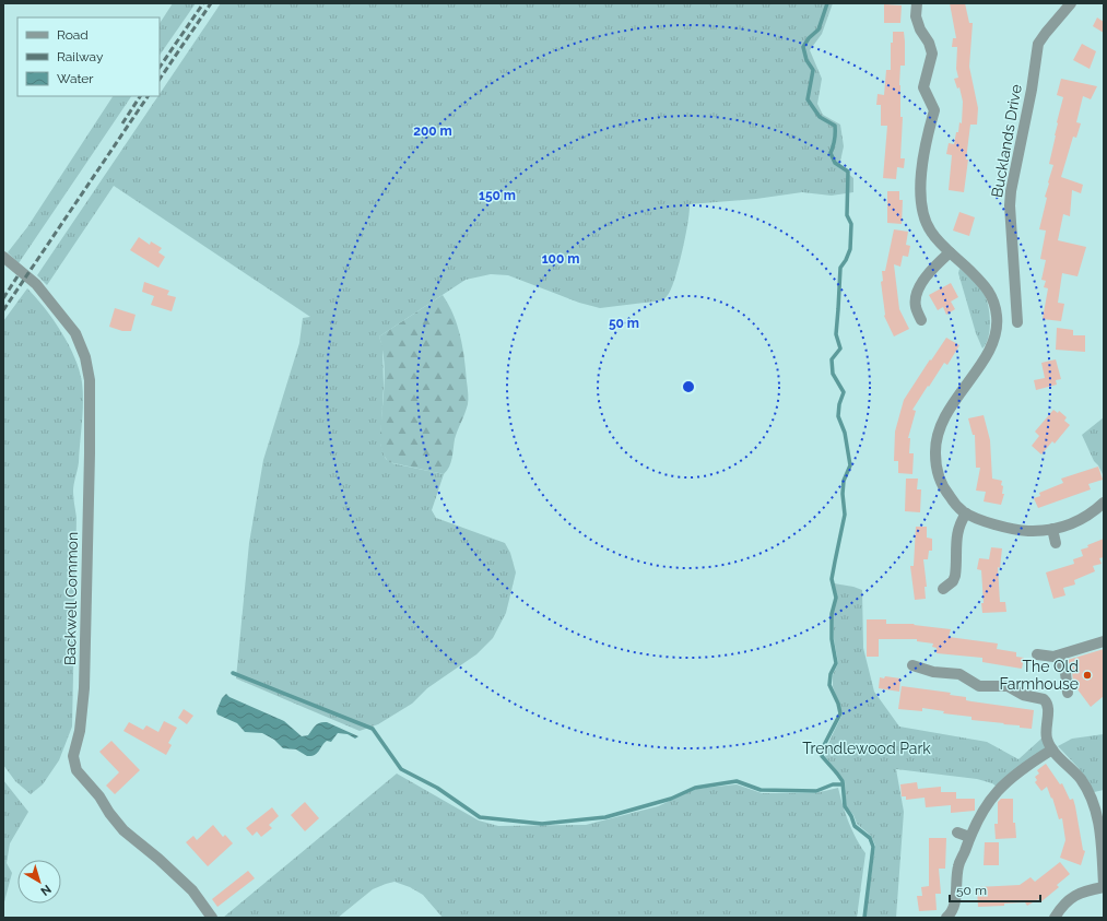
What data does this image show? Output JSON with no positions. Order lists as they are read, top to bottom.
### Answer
{
  "streets": {
    "street": ["Bucklands Drive", "Backwell Common"]
  },
  "parks": ["Trendlewood Park"],
  "places": ["The Old Farmhouse"],
  "legend": ["Road", "Railway", "Water"],
  "scale_bar": "50 m",
  "north": "bottom right",
  "rings": [
    "200 m",
    "150 m",
    "100 m",
    "50 m"
  ]
}
